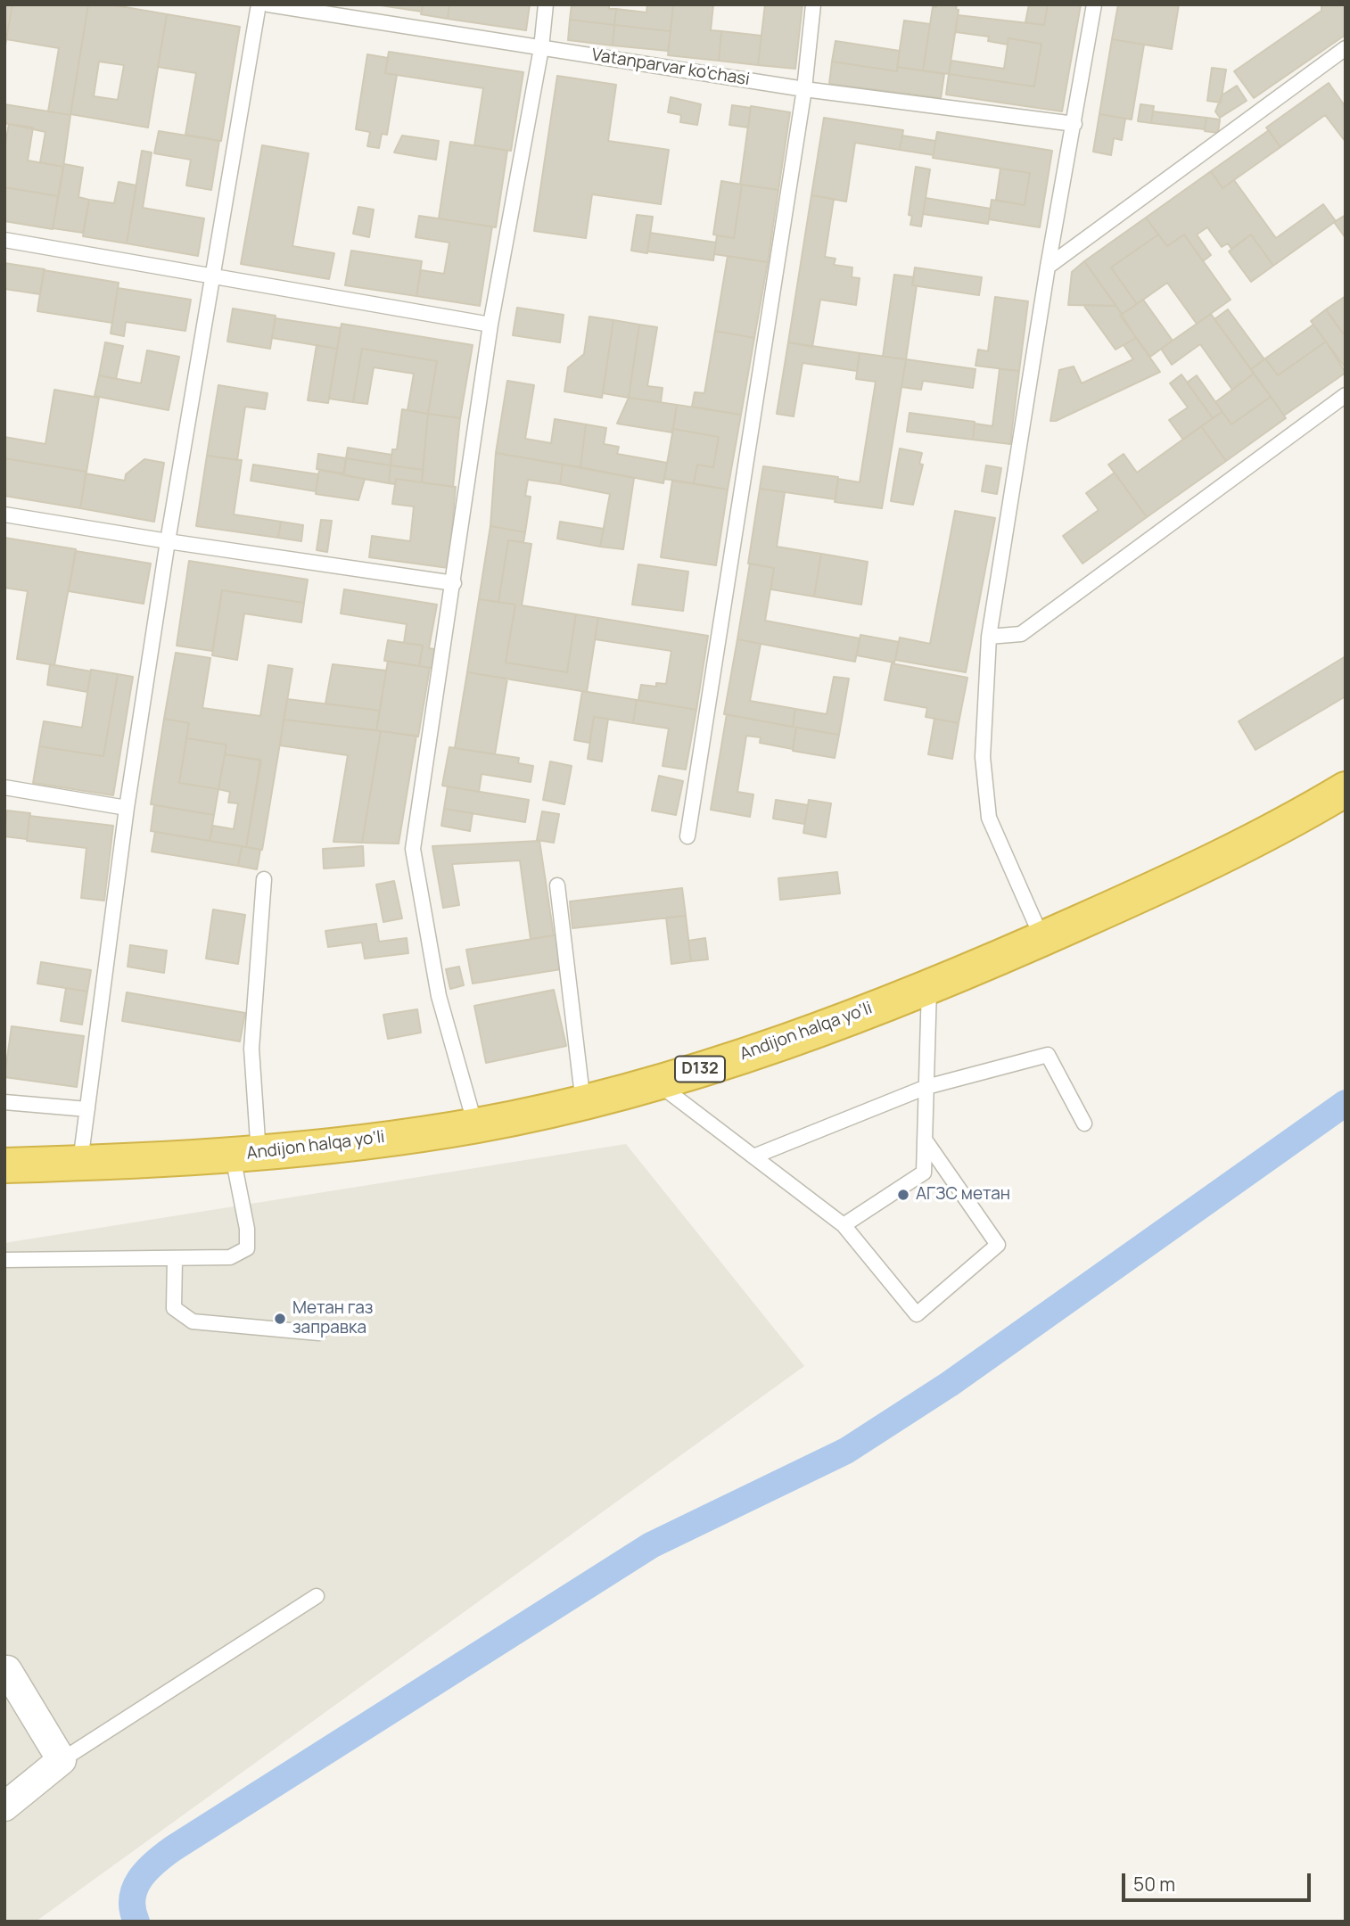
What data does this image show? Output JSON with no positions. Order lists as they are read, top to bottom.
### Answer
{
  "streets": {
    "highway": ["Andijon halqa yo‘li", "D132"],
    "lane": ["Vatanparvar ko'chasi"]
  },
  "places": ["АГЗС метан", "Метан газ заправка"],
  "scale_bar": "50 m"
}
